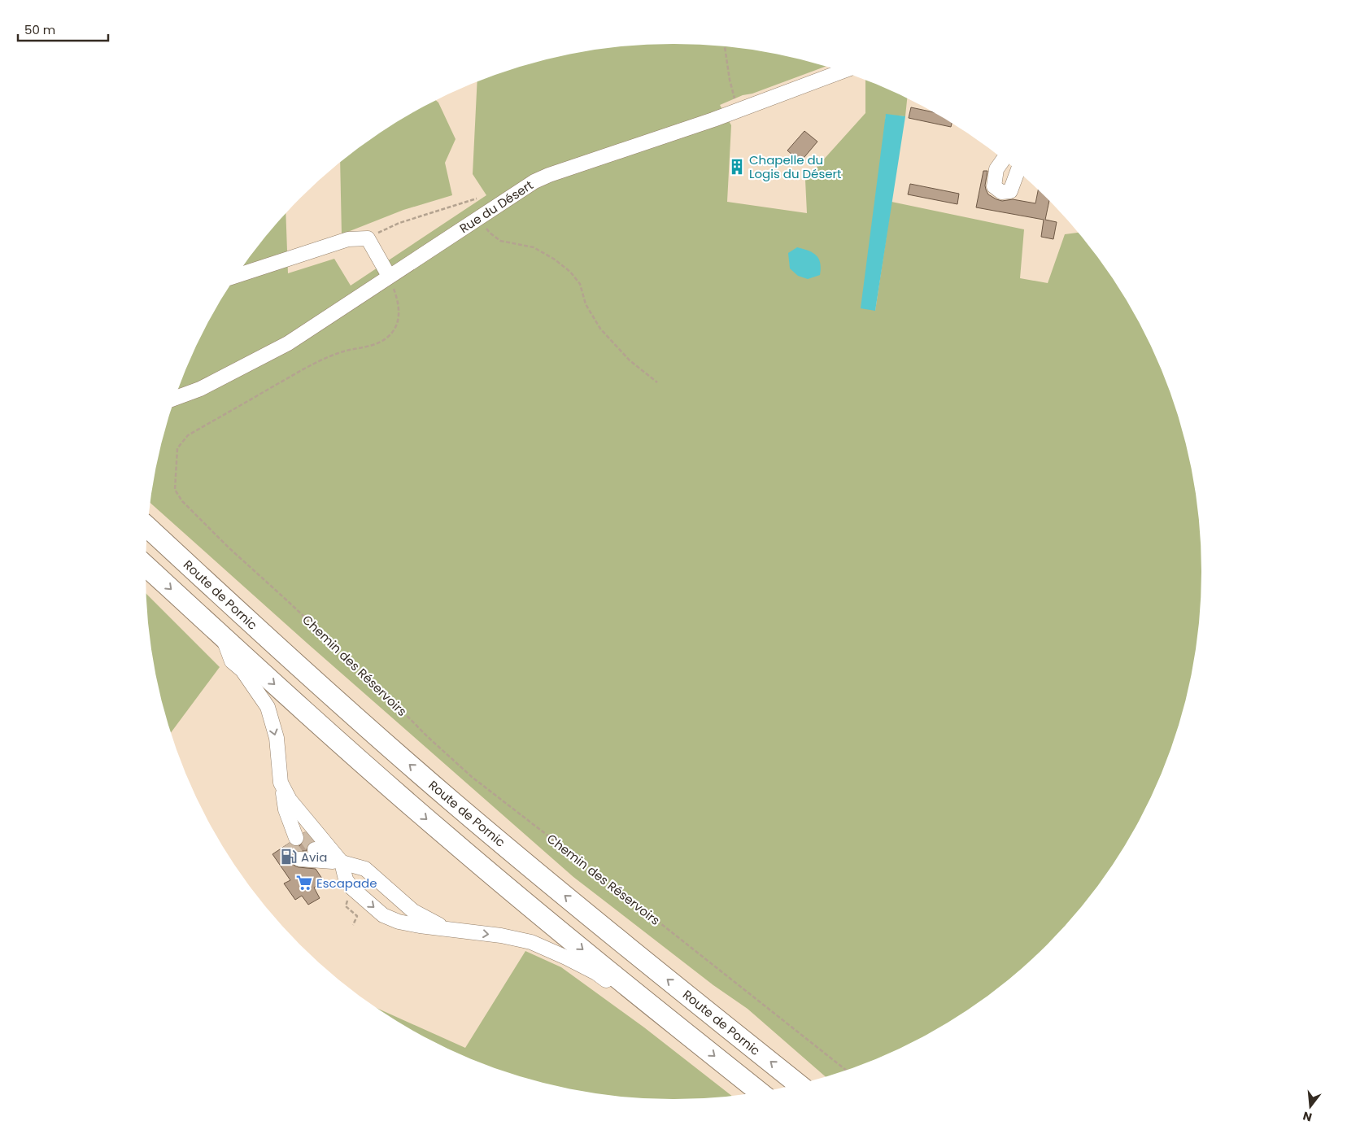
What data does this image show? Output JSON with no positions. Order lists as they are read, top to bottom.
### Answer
{
  "streets": {
    "highway": ["Route de Pornic"],
    "street": ["Rue du Désert"],
    "path": ["Chemin des Réservoirs"]
  },
  "crossings": [
    ["Rue du Désert", "Chemin des Réservoirs"]
  ],
  "places": {
    "building": ["Chapelle du Logis du Désert"],
    "fuel station": ["Avia"],
    "supermarket": ["Escapade"]
  },
  "scale_bar": "50 m",
  "north": "bottom"
}
